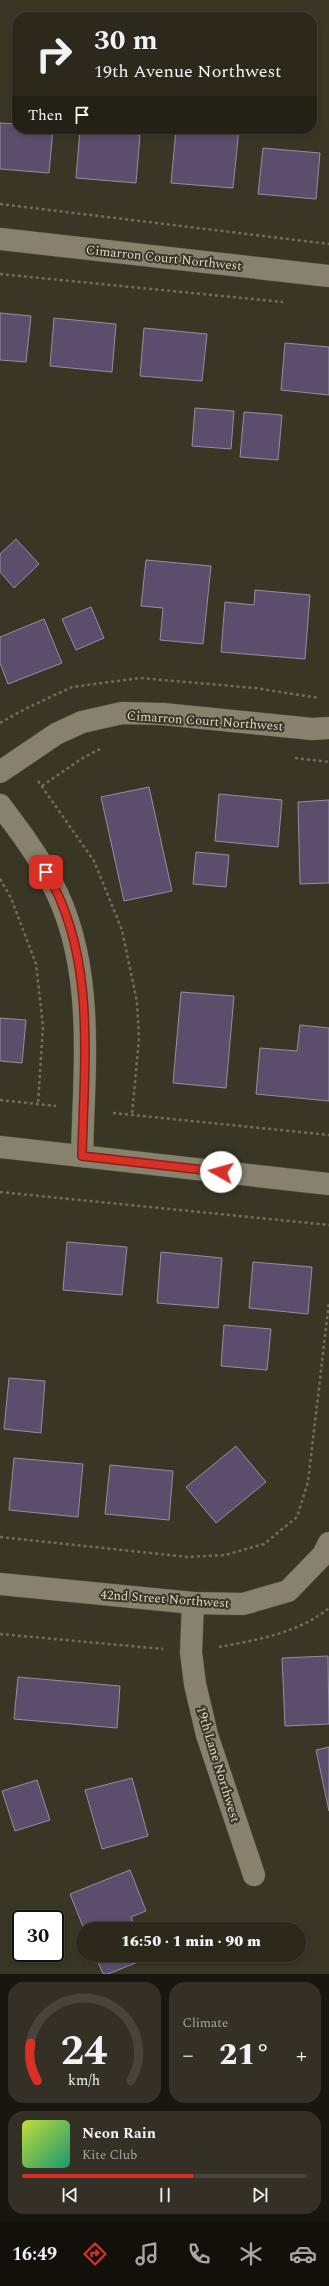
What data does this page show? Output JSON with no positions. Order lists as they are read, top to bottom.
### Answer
{
  "streets": {
    "street": ["Cimarron Court Northwest", "42nd Street Northwest", "19th Lane Northwest"]
  },
  "crossings": [
    ["42nd Street Northwest", "19th Lane Northwest"]
  ],
  "page": {
    "turn": ["30 m", "19th Avenue Northwest"],
    "then": "Then",
    "limit": "30",
    "trip": "16:50 · 1 min · 90 m",
    "tile": "Climate",
    "heat": ["−", "21°", "+"],
    "song": ["Neon Rain", "Kite Club"],
    "tabs": "16:49",
    "gauge": ["24", "km/h"]
  }
}
